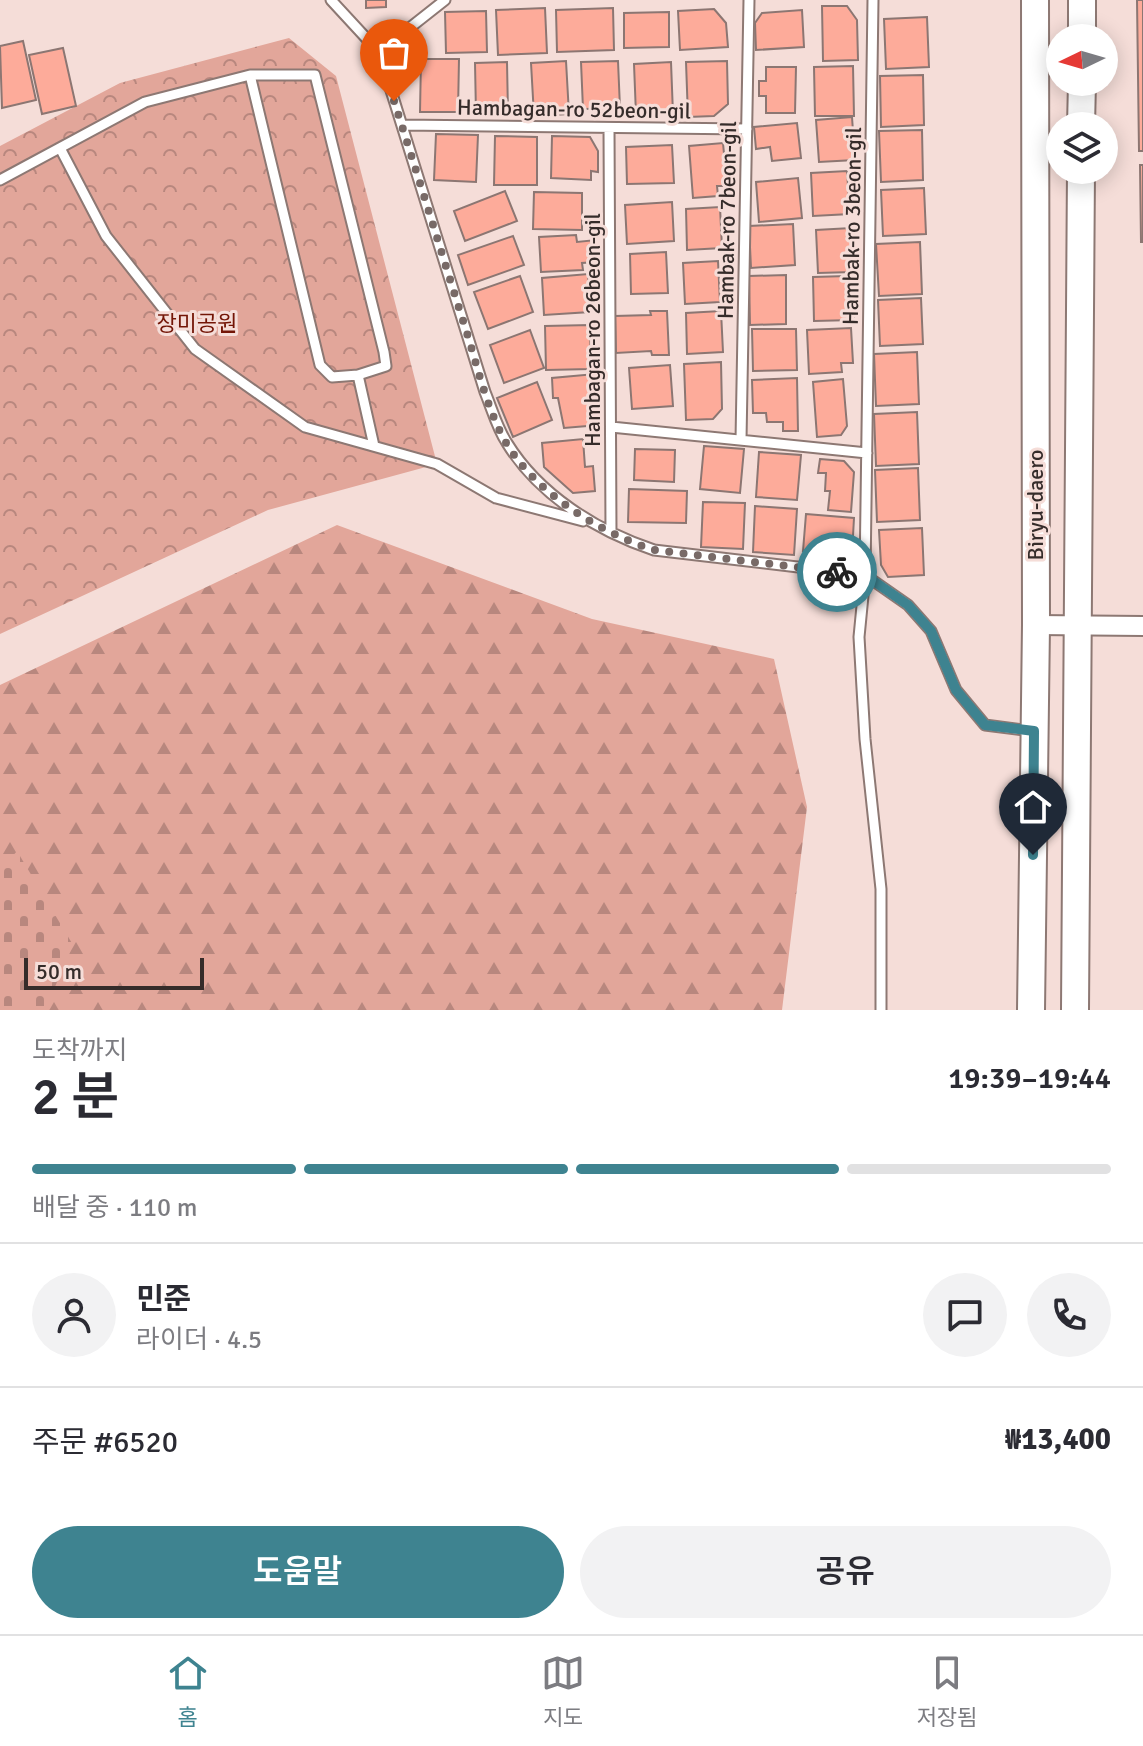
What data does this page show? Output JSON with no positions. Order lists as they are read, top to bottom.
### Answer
{
  "streets": {
    "main road": ["Biryu-daero"],
    "lane": [
      "Hambagan-ro 52beon-gil",
      "Hambak-ro 7beon-gil",
      "Hambak-ro 3beon-gil",
      "Hambagan-ro 26beon-gil"
    ]
  },
  "crossings": [
    ["Hambagan-ro 52beon-gil", "Hambak-ro 7beon-gil"],
    ["Hambagan-ro 52beon-gil", "Hambagan-ro 26beon-gil"]
  ],
  "parks": ["장미공원"],
  "scale_bar": "50 m",
  "north": "left",
  "page": {
    "scale": "50 m",
    "heading": ["2 분", "도착까지", "19:39–19:44"],
    "panel": [
      "민준",
      "라이더 · 4.5",
      "주문 #6520",
      "₩13,400"
    ],
    "bar": "배달 중 · 110 m",
    "buttons": ["도움말", "공유"],
    "tabs": ["홈", "지도", "저장됨"]
  }
}
